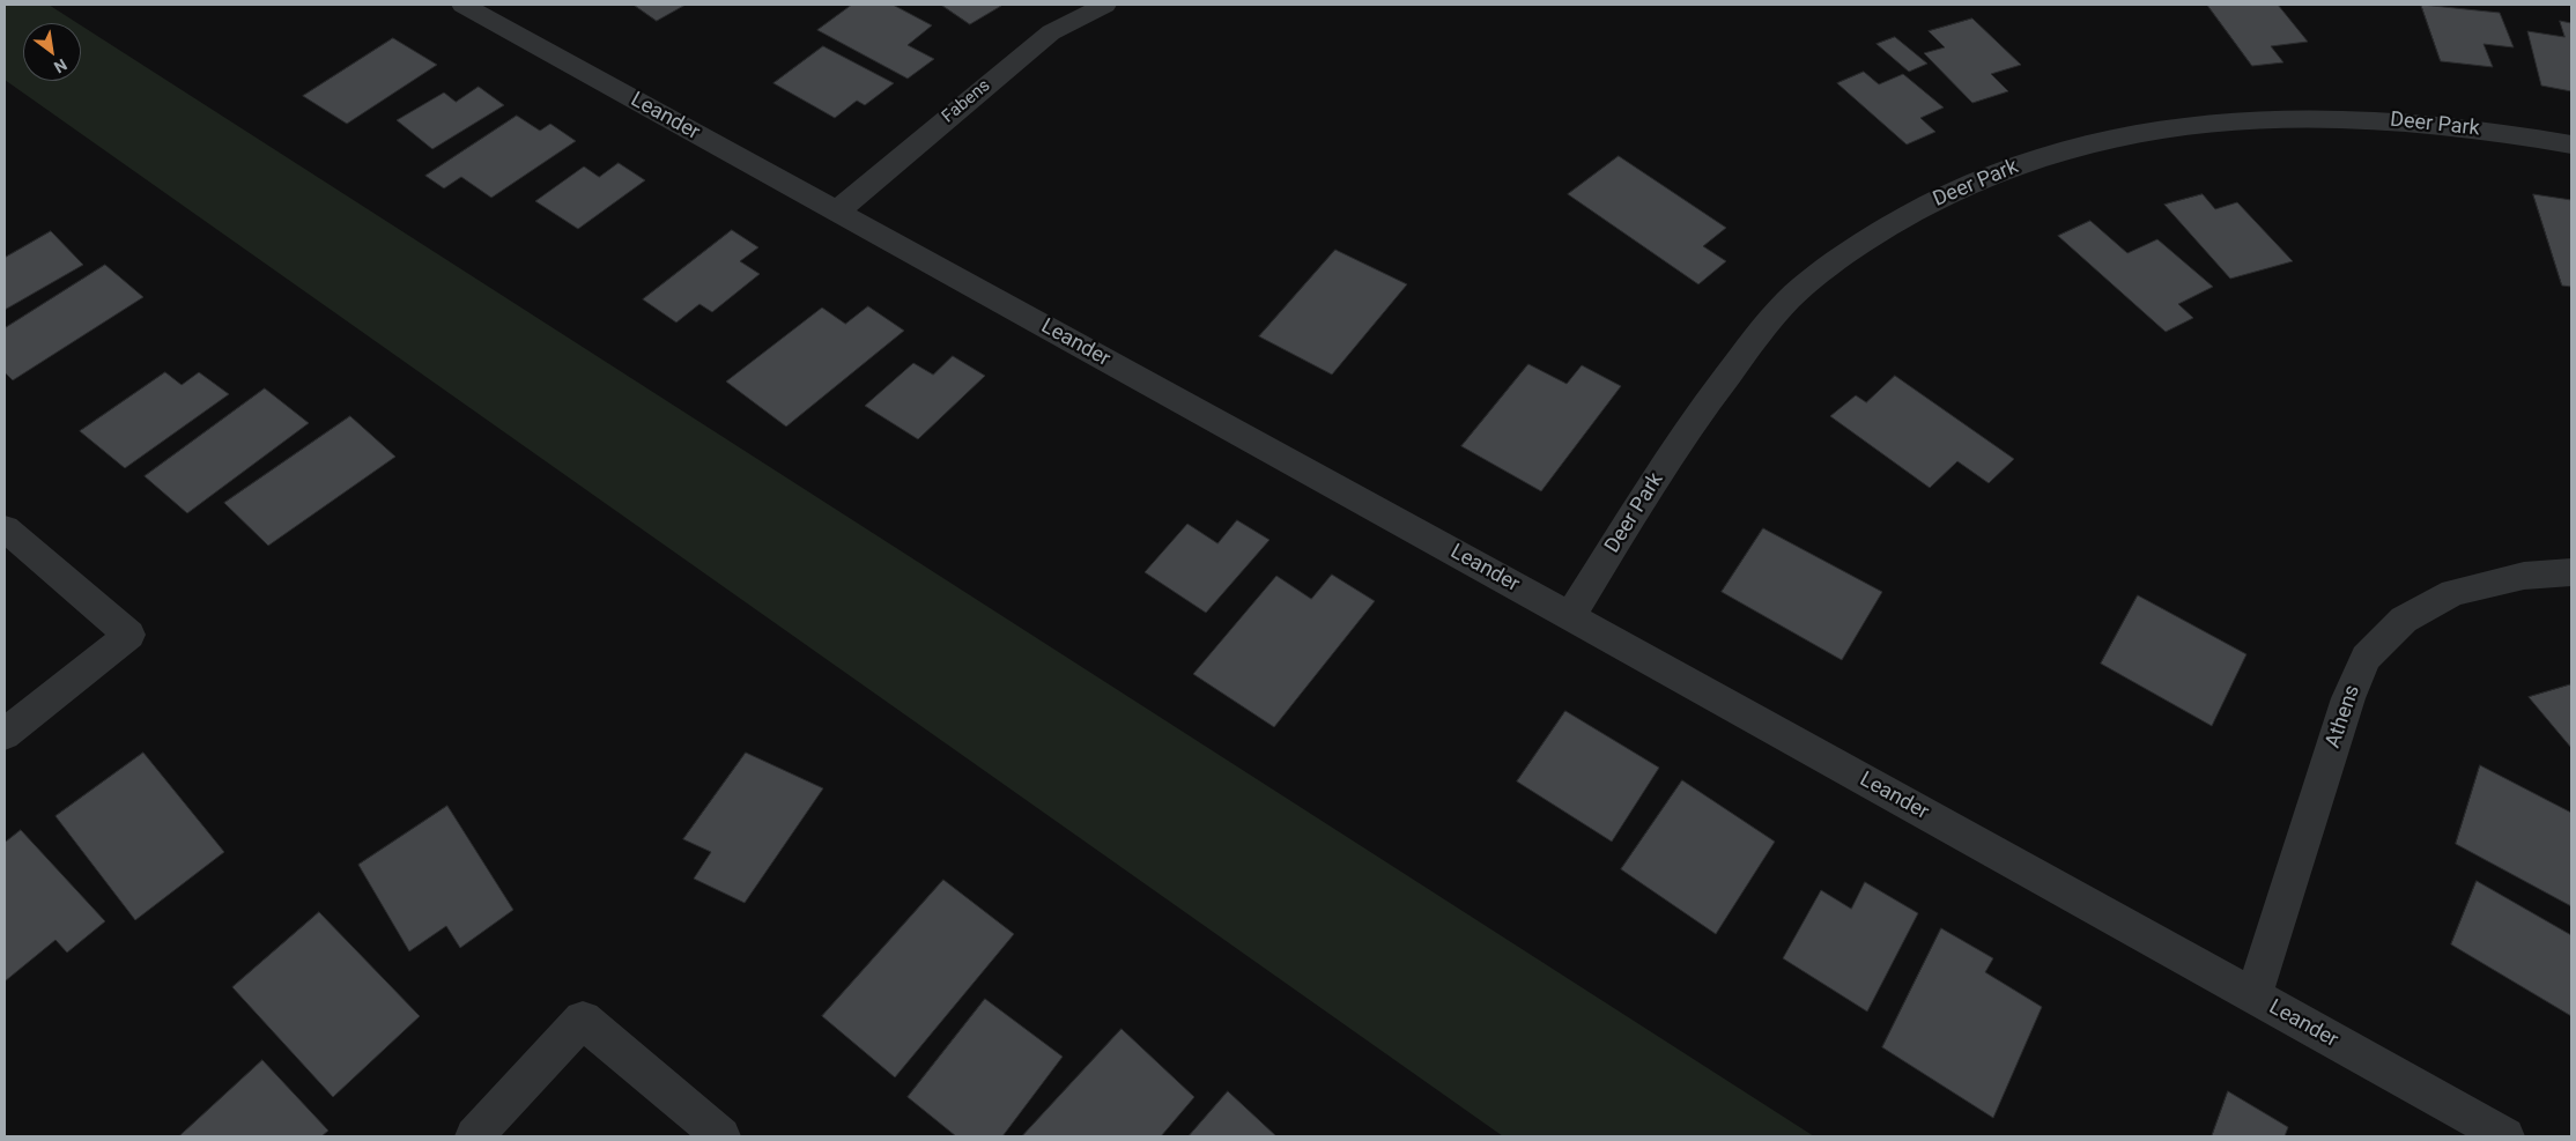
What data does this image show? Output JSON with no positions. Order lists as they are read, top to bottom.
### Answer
{
  "streets": {
    "street": [
      "Fabens",
      "Leander",
      "Deer Park",
      "Athens"
    ]
  },
  "crossings": [
    ["Fabens", "Leander"],
    ["Leander", "Deer Park"],
    ["Leander", "Athens"]
  ],
  "north": "bottom right"
}
